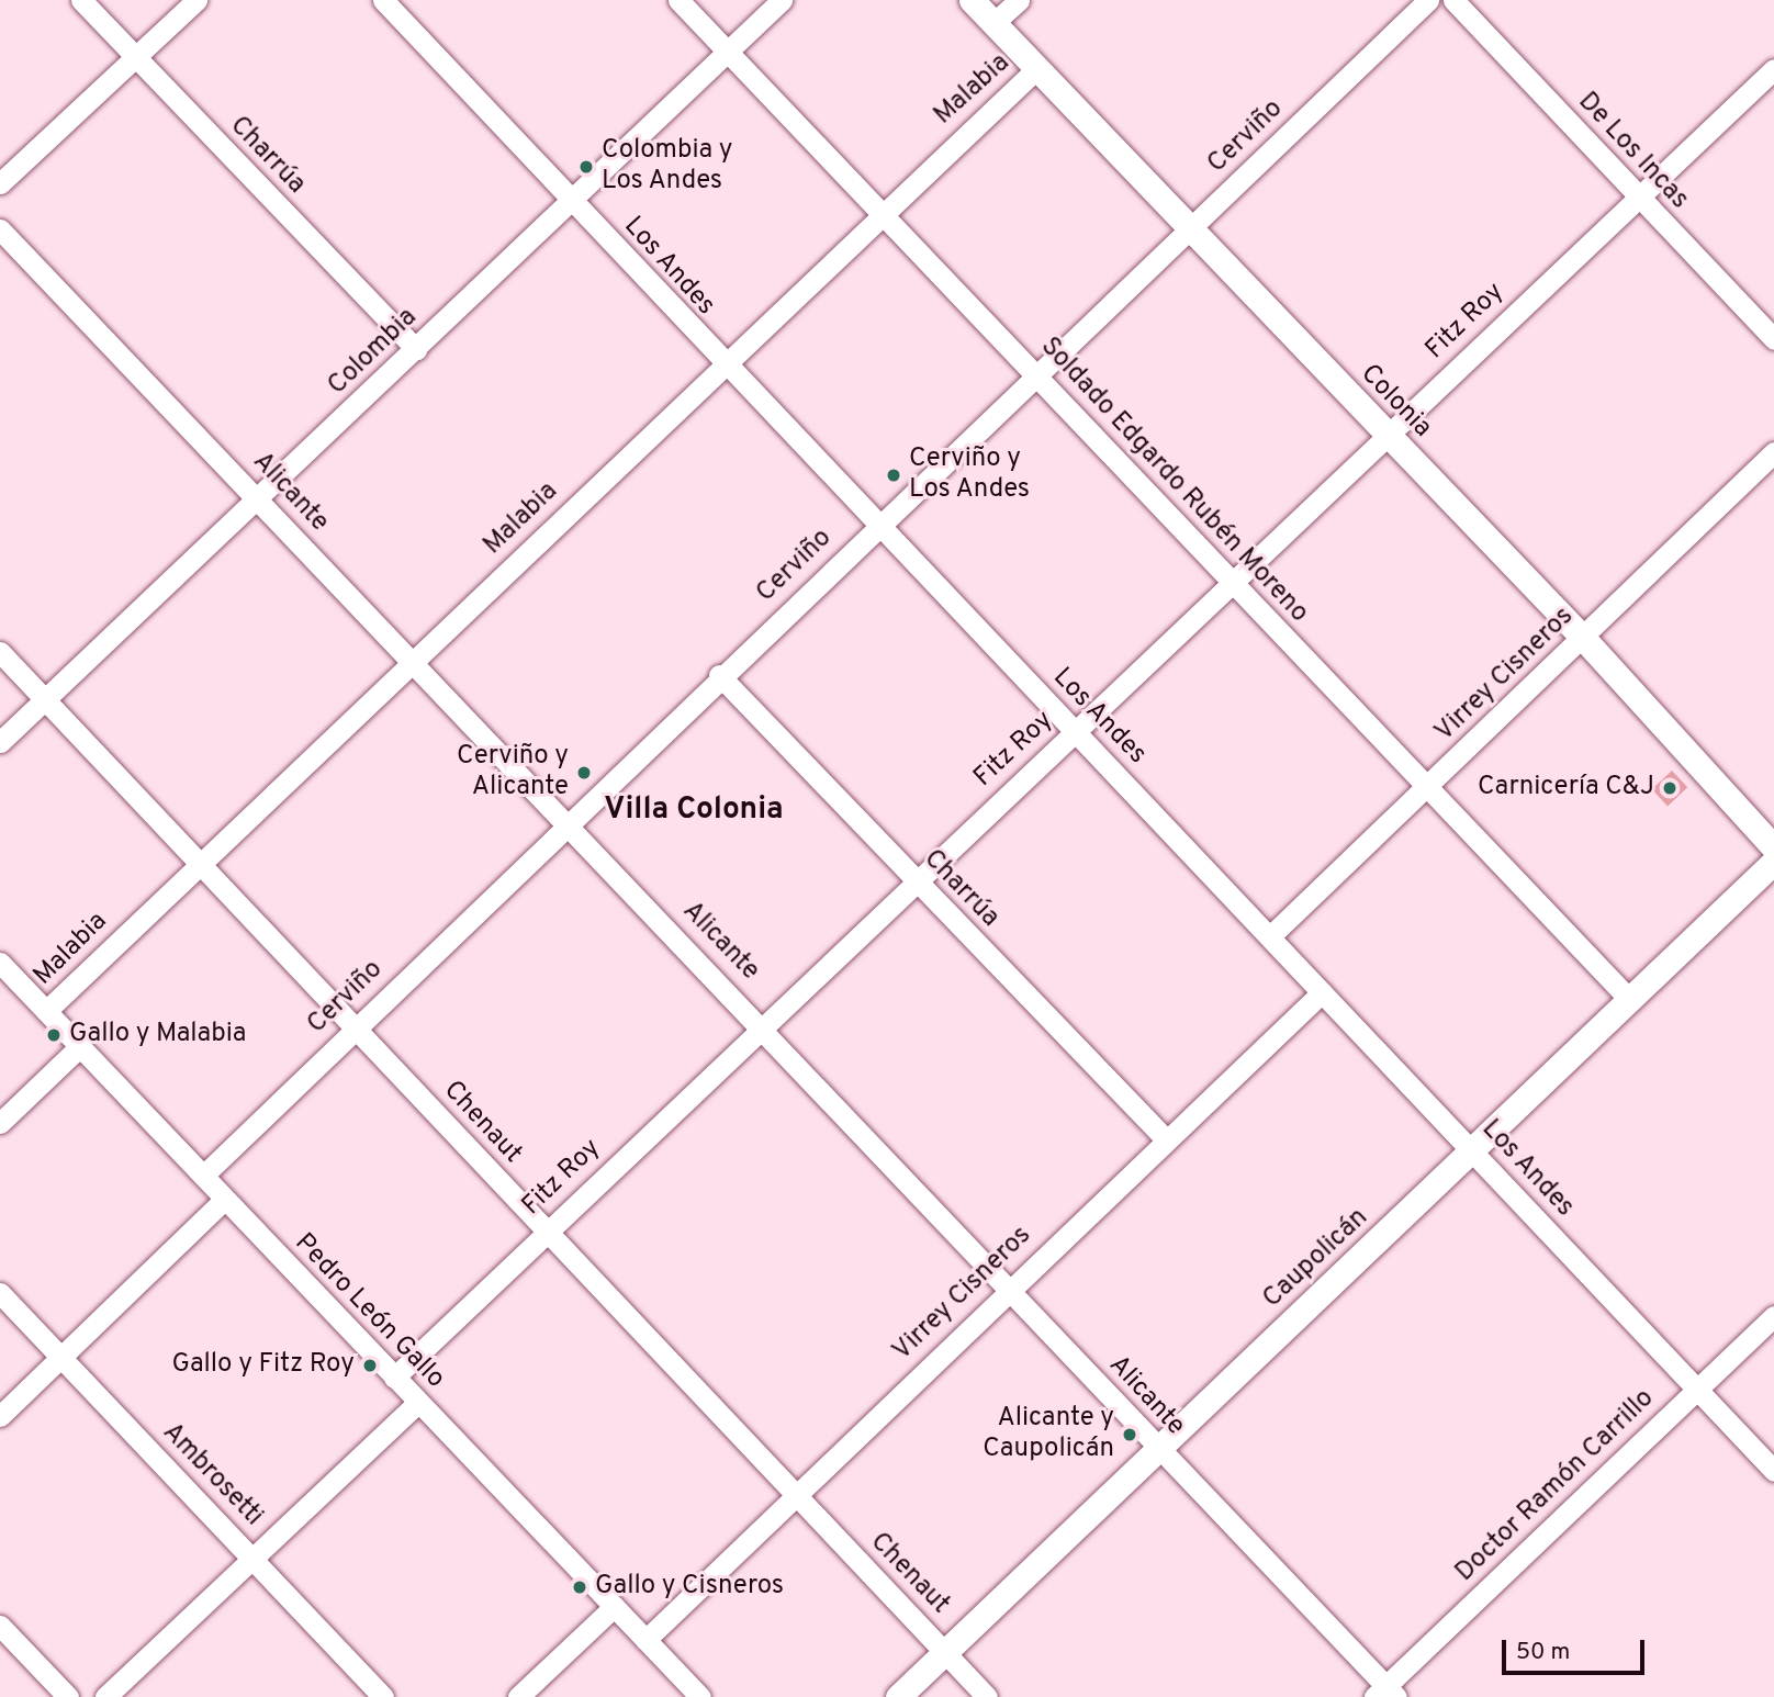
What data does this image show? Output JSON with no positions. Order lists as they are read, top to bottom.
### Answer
{
  "streets": {
    "street": [
      "Malabia",
      "Cerviño",
      "De Los Incas",
      "Charrúa",
      "Los Andes",
      "Fitz Roy",
      "Colombia",
      "Colonia",
      "Soldado Edgardo Rubén Moreno",
      "Alicante",
      "Virrey Cisneros",
      "Chenaut",
      "Caupolicán",
      "Pedro León Gallo",
      "Ambrosetti",
      "Doctor Ramón Carrillo"
    ]
  },
  "crossings": [
    ["Malabia", "Los Andes"],
    ["Malabia", "Colonia"],
    ["Malabia", "Soldado Edgardo Rubén Moreno"],
    ["Malabia", "Alicante"],
    ["Malabia", "Chenaut"],
    ["Malabia", "Pedro León Gallo"],
    ["Cerviño", "Charrúa"],
    ["Cerviño", "Los Andes"],
    ["Cerviño", "Colonia"],
    ["Cerviño", "Soldado Edgardo Rubén Moreno"],
    ["Cerviño", "Alicante"],
    ["Cerviño", "Chenaut"],
    ["Cerviño", "Pedro León Gallo"],
    ["De Los Incas", "Fitz Roy"],
    ["Charrúa", "Fitz Roy"],
    ["Charrúa", "Colombia"],
    ["Charrúa", "Virrey Cisneros"],
    ["Los Andes", "Fitz Roy"],
    ["Los Andes", "Colombia"],
    ["Los Andes", "Virrey Cisneros"],
    ["Los Andes", "Caupolicán"],
    ["Los Andes", "Doctor Ramón Carrillo"],
    ["Fitz Roy", "Colonia"],
    ["Fitz Roy", "Soldado Edgardo Rubén Moreno"],
    ["Fitz Roy", "Alicante"],
    ["Fitz Roy", "Chenaut"],
    ["Fitz Roy", "Pedro León Gallo"],
    ["Colombia", "Soldado Edgardo Rubén Moreno"],
    ["Colombia", "Alicante"],
    ["Colombia", "Chenaut"],
    ["Colonia", "Virrey Cisneros"],
    ["Soldado Edgardo Rubén Moreno", "Virrey Cisneros"],
    ["Soldado Edgardo Rubén Moreno", "Caupolicán"],
    ["Alicante", "Virrey Cisneros"],
    ["Alicante", "Caupolicán"],
    ["Alicante", "Doctor Ramón Carrillo"],
    ["Virrey Cisneros", "Chenaut"],
    ["Virrey Cisneros", "Pedro León Gallo"],
    ["Chenaut", "Caupolicán"]
  ],
  "districts": ["Villa Colonia"],
  "places": [
    "Colombia y Los Andes",
    "Cerviño y Los Andes",
    "Cerviño y Alicante",
    "Carnicería C&J",
    "Gallo y Malabia",
    "Gallo y Fitz Roy",
    "Alicante y Caupolicán",
    "Gallo y Cisneros"
  ],
  "scale_bar": "50 m"
}
